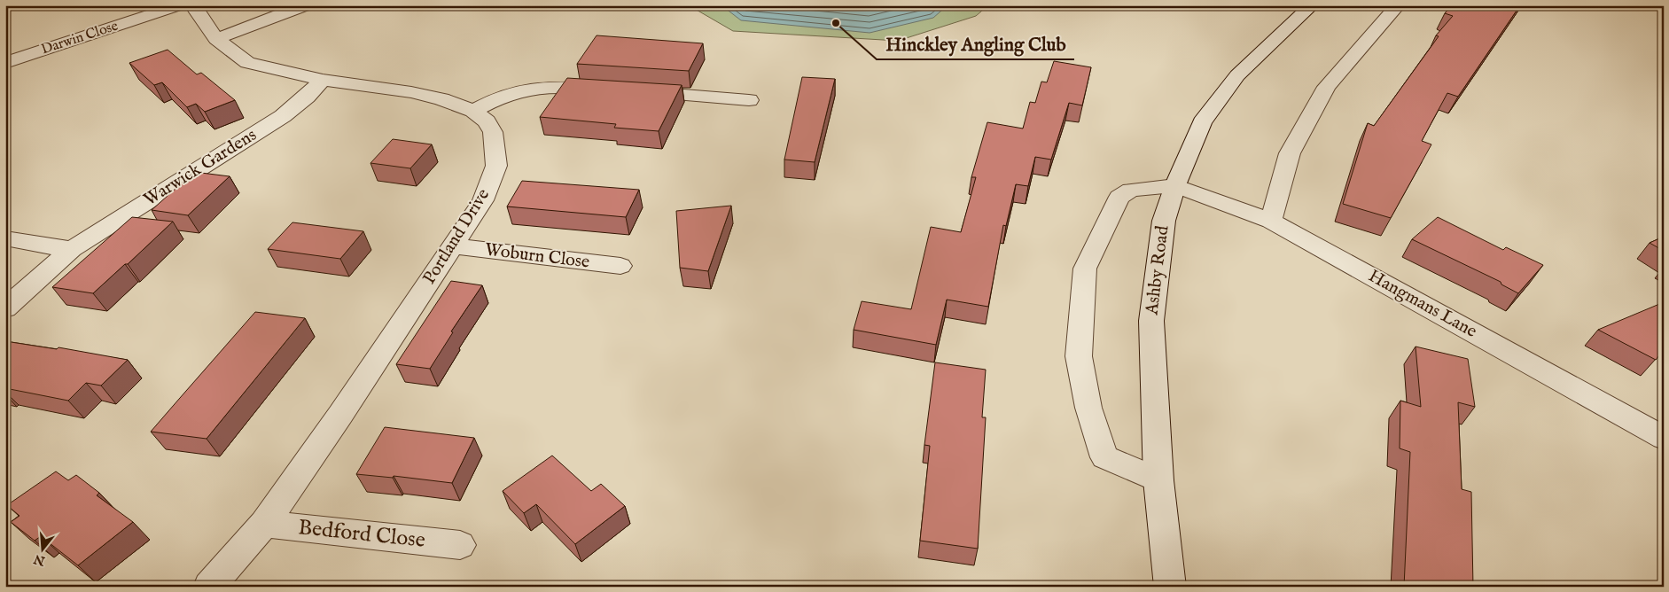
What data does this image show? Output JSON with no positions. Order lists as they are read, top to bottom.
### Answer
{
  "streets": {
    "street": [
      "Darwin Close",
      "Warwick Gardens",
      "Portland Drive",
      "Woburn Close",
      "Ashby Road",
      "Hangmans Lane",
      "Bedford Close"
    ]
  },
  "crossings": [
    ["Warwick Gardens", "Portland Drive"],
    ["Portland Drive", "Woburn Close"],
    ["Portland Drive", "Bedford Close"],
    ["Ashby Road", "Hangmans Lane"]
  ],
  "places": ["Hinckley Angling Club"],
  "north": "bottom"
}
